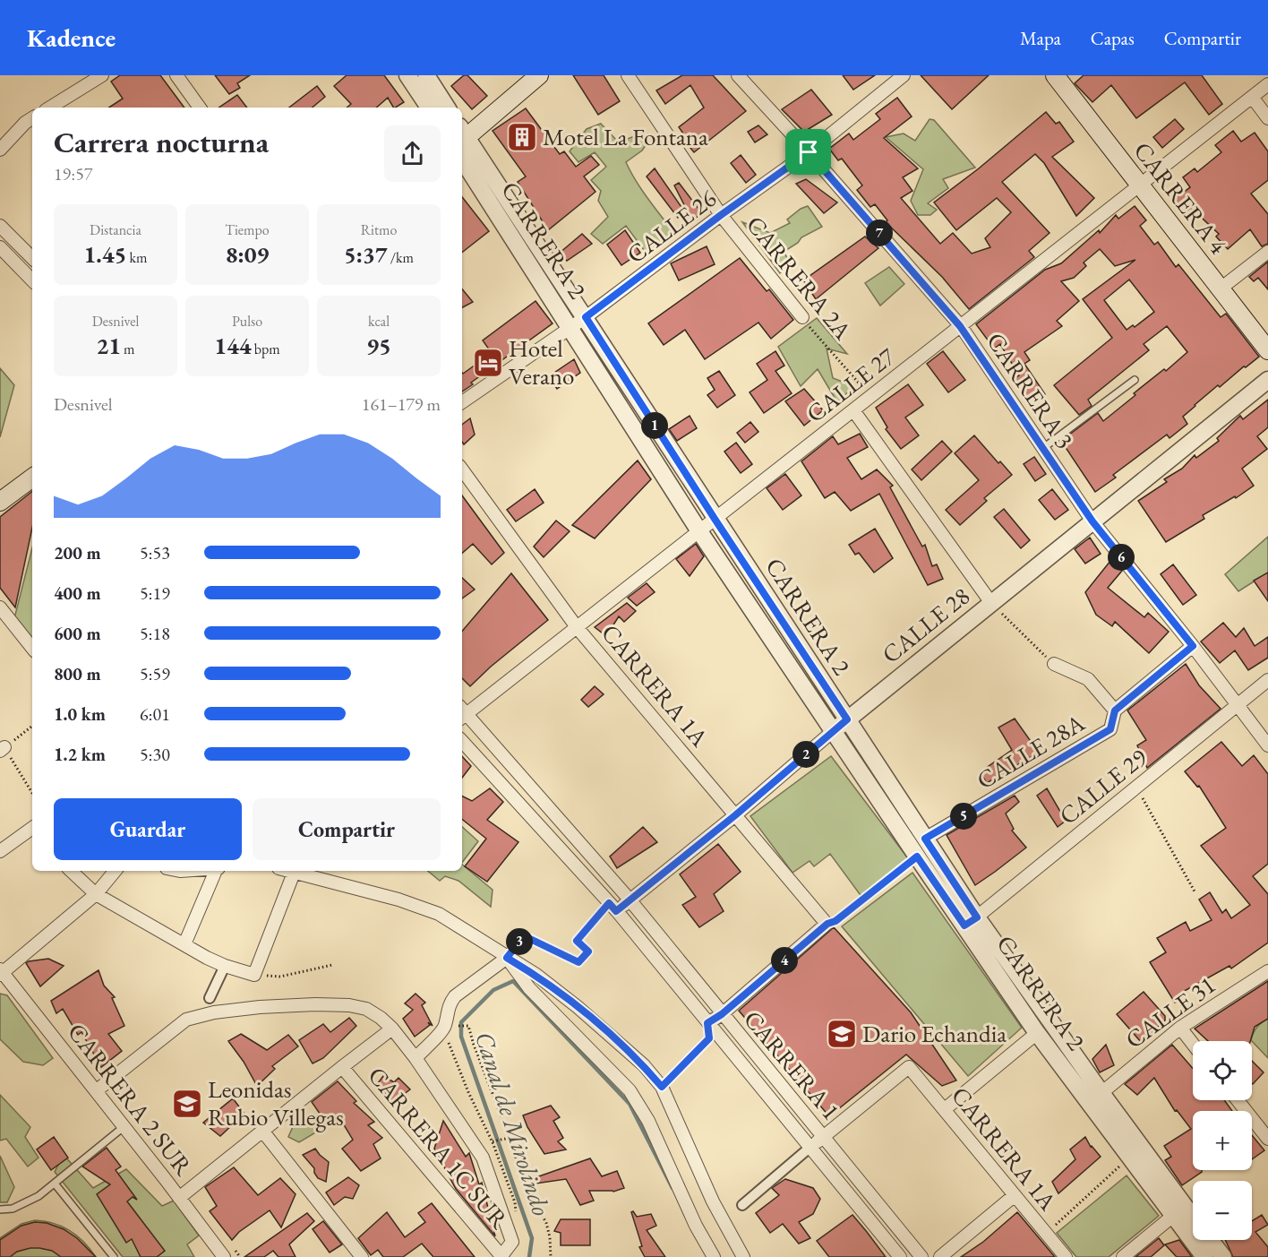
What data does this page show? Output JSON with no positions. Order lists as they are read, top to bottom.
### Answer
{
  "streets": {
    "main road": ["CARRERA 4"],
    "street": [
      "CALLE 26",
      "CARRERA 2",
      "CARRERA 2A",
      "CALLE 27",
      "CARRERA 3",
      "CALLE 28",
      "CARRERA 1A",
      "CALLE 28A",
      "CALLE 29",
      "CALLE 31",
      "CARRERA 1",
      "CARRERA 2 SUR",
      "CARRERA 1C SUR"
    ]
  },
  "crossings": [
    ["CARRERA 4", "CALLE 27"],
    ["CALLE 26", "CARRERA 2"],
    ["CALLE 26", "CARRERA 2A"],
    ["CALLE 26", "CARRERA 3"],
    ["CARRERA 2", "CALLE 27"],
    ["CARRERA 2", "CALLE 28"],
    ["CARRERA 2", "CALLE 28A"],
    ["CARRERA 2", "CALLE 29"],
    ["CARRERA 2", "CALLE 31"],
    ["CARRERA 2A", "CALLE 27"],
    ["CALLE 27", "CARRERA 3"],
    ["CALLE 27", "CARRERA 1A"],
    ["CALLE 27", "CARRERA 1"],
    ["CARRERA 3", "CALLE 28"],
    ["CARRERA 3", "CALLE 28A"],
    ["CARRERA 3", "CALLE 29"],
    ["CALLE 28", "CARRERA 1A"],
    ["CALLE 28", "CARRERA 1"],
    ["CARRERA 1A", "CARRERA 1"]
  ],
  "water": ["Canal de Mirolindo"],
  "places": {
    "building": ["Motel La Fontana"],
    "hotel": ["Hotel Verano"],
    "school or university": ["Dario Echandia", "Leonidas Rubio Villegas"]
  },
  "page": {
    "header": "Kadence",
    "nav": ["Mapa", "Capas", "Compartir"],
    "heading": ["Carrera nocturna", "19:57"],
    "stats": [
      ["Distancia", "1.45 km"],
      ["Tiempo", "8:09"],
      ["Ritmo", "5:37 /km"],
      ["Desnivel", "21 m"],
      ["Pulso", "144 bpm"],
      ["kcal", "95"]
    ],
    "pins": [
      "7",
      "1",
      "6",
      "2",
      "5",
      "3",
      "4"
    ],
    "chart": ["Desnivel", "161–179 m"],
    "list": [
      {
        "name": "200 m",
        "note": "5:53"
      },
      {
        "name": "400 m",
        "note": "5:19"
      },
      {
        "name": "600 m",
        "note": "5:18"
      },
      {
        "name": "800 m",
        "note": "5:59"
      },
      {
        "name": "1.0 km",
        "note": "6:01"
      },
      {
        "name": "1.2 km",
        "note": "5:30"
      }
    ],
    "buttons": ["Guardar", "Compartir"],
    "map_buttons": ["+", "−"]
  }
}
